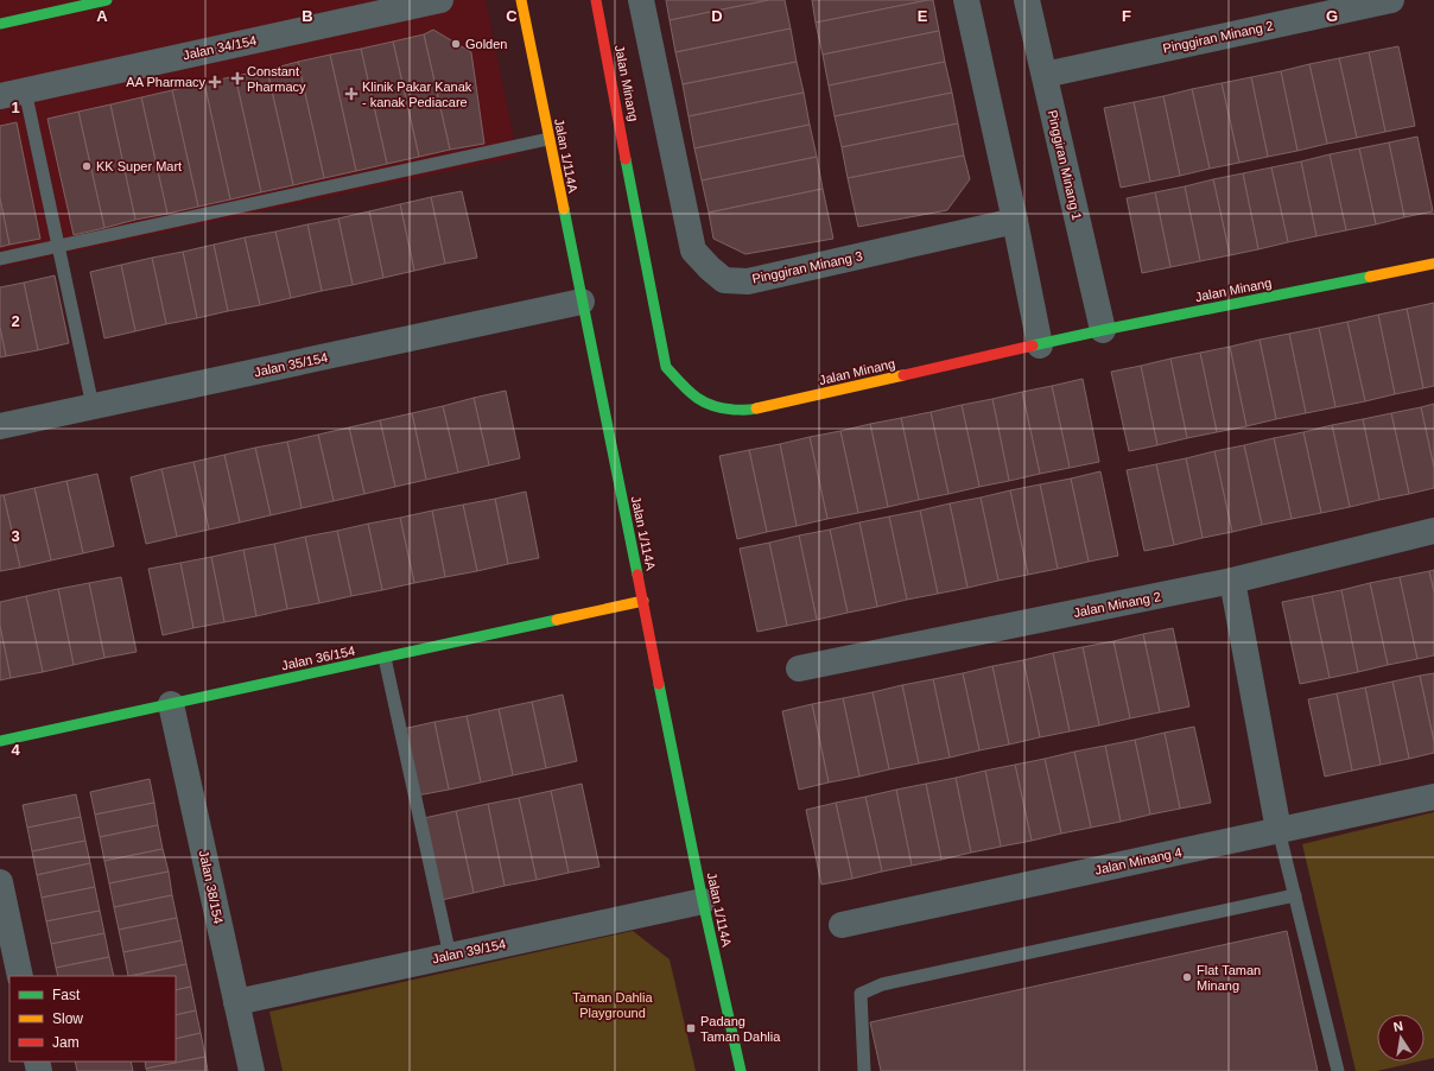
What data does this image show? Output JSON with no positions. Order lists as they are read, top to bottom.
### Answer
{
  "streets": {
    "street": [
      "Pinggiran Minang 2",
      "Jalan 34/154",
      "Jalan Minang",
      "Jalan 1/114A",
      "Pinggiran Minang 1",
      "Pinggiran Minang 3",
      "Jalan 35/154",
      "Jalan Minang 2",
      "Jalan 36/154",
      "Jalan Minang 4",
      "Jalan 38/154",
      "Jalan 39/154"
    ]
  },
  "crossings": [
    ["Pinggiran Minang 2", "Pinggiran Minang 1"],
    ["Jalan Minang", "Pinggiran Minang 1"],
    ["Jalan 1/114A", "Jalan 35/154"],
    ["Jalan 1/114A", "Jalan 36/154"],
    ["Jalan 1/114A", "Jalan 39/154"],
    ["Jalan 36/154", "Jalan 38/154"],
    ["Jalan 38/154", "Jalan 39/154"]
  ],
  "parks": ["Taman Dahlia Playground"],
  "places": {
    "other": ["Golden", "KK Super Mart", "Flat Taman Minang"],
    "health": ["Constant Pharmacy", "AA Pharmacy", "Klinik Pakar Kanak - kanak Pediacare"],
    "transit": ["Padang Taman Dahlia"]
  },
  "legend": ["Fast", "Slow", "Jam"],
  "north": "top",
  "grid": {
    "columns": [
      "A",
      "B",
      "C",
      "D",
      "E",
      "F",
      "G"
    ],
    "rows": [
      "1",
      "2",
      "3",
      "4"
    ]
  }
}
